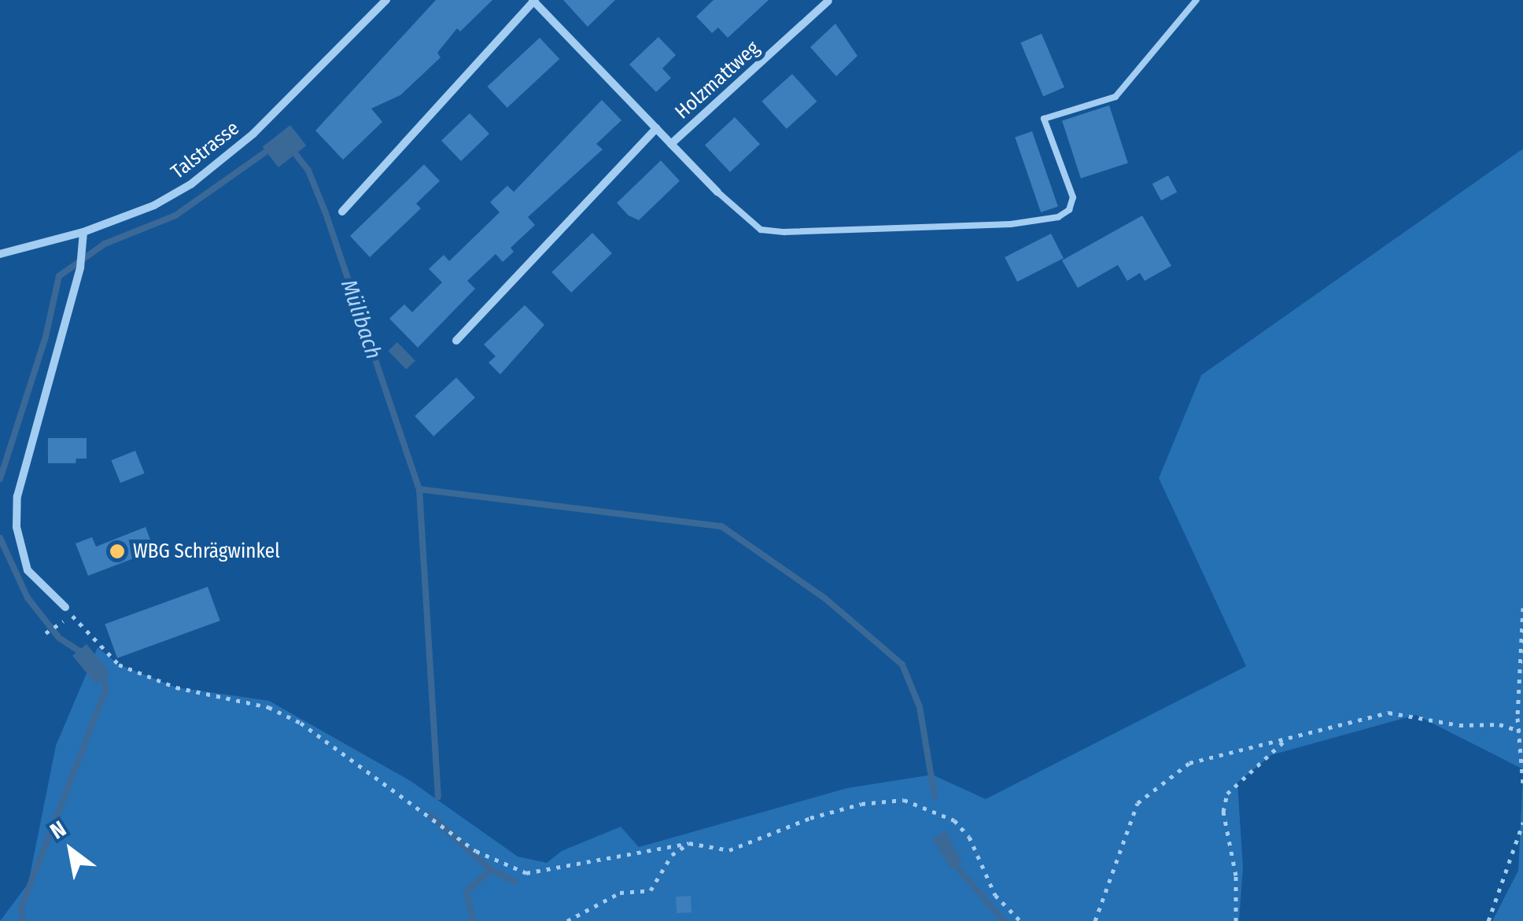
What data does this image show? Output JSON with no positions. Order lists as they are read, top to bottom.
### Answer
{
  "streets": {
    "street": ["Holzmattweg", "Talstrasse"]
  },
  "water": ["Mülibach"],
  "places": ["WBG Schrägwinkel"],
  "north": "top left"
}
